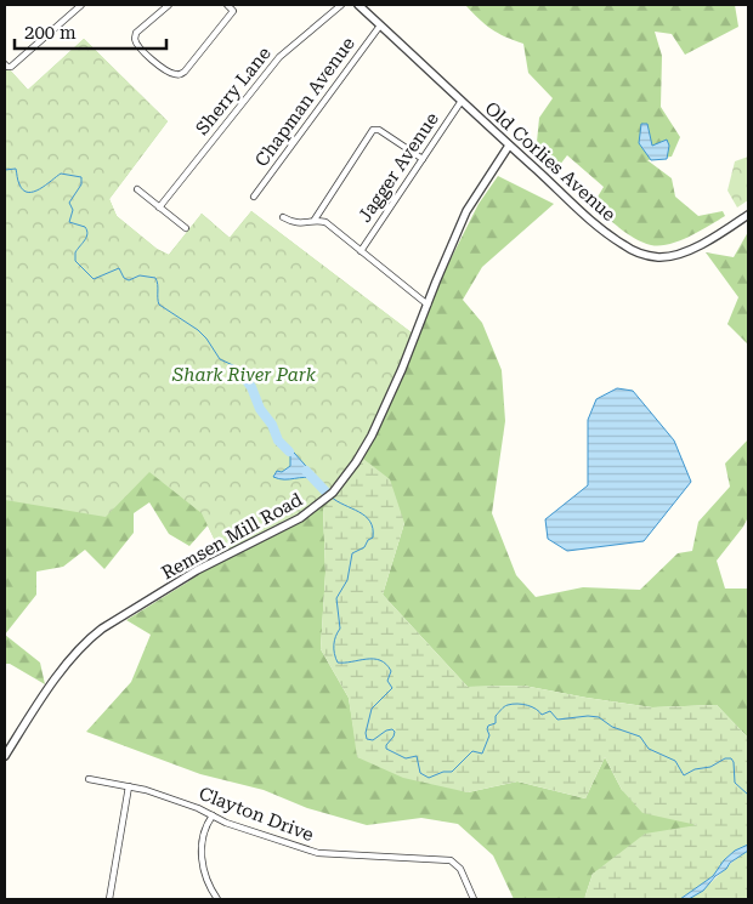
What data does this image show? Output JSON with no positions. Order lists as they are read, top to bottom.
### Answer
{
  "streets": {
    "street": [
      "Sherry Lane",
      "Chapman Avenue",
      "Old Corlies Avenue",
      "Jagger Avenue",
      "Remsen Mill Road",
      "Clayton Drive"
    ]
  },
  "crossings": [
    ["Chapman Avenue", "Old Corlies Avenue"],
    ["Old Corlies Avenue", "Jagger Avenue"],
    ["Old Corlies Avenue", "Remsen Mill Road"]
  ],
  "parks": ["Shark River Park"],
  "scale_bar": "200 m"
}
